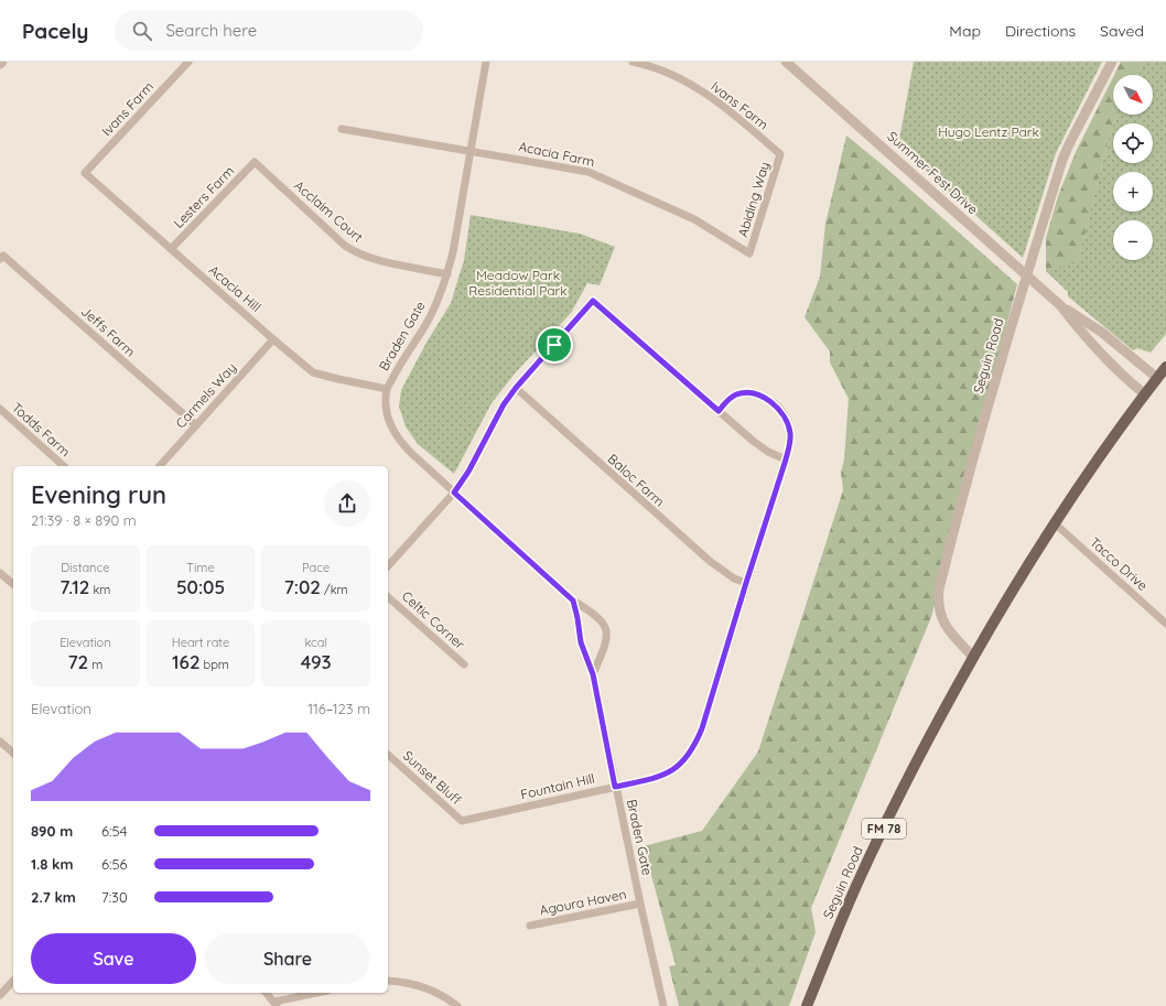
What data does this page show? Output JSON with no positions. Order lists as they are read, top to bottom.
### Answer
{
  "streets": {
    "main road": ["Seguin Road", "FM 78"],
    "street": [
      "Ivans Farm",
      "Acacia Farm",
      "Summer Fest Drive",
      "Lesters Farm",
      "Abiding Way",
      "Acclaim Court",
      "Acacia Hill",
      "Jeffs Farm",
      "Braden Gate",
      "Carmels Way",
      "Todds Farm",
      "Baloc Farm",
      "Tacco Drive",
      "Celtic Corner",
      "Sunset Bluff",
      "Fountain Hill",
      "Agoura Haven"
    ]
  },
  "crossings": [
    ["Ivans Farm", "Abiding Way"],
    ["Ivans Farm", "Acacia Hill"],
    ["Acacia Farm", "Abiding Way"],
    ["Acacia Farm", "Braden Gate"],
    ["Summer Fest Drive", "Seguin Road"],
    ["Lesters Farm", "Acclaim Court"],
    ["Lesters Farm", "Acacia Hill"],
    ["Acclaim Court", "Braden Gate"],
    ["Acacia Hill", "Braden Gate"],
    ["Acacia Hill", "Carmels Way"],
    ["Jeffs Farm", "Carmels Way"],
    ["Braden Gate", "Fountain Hill"],
    ["Braden Gate", "Agoura Haven"],
    ["Seguin Road", "Tacco Drive"],
    ["Baloc Farm", "Fountain Hill"],
    ["Sunset Bluff", "Fountain Hill"]
  ],
  "parks": ["Hugo Lentz Park", "Meadow Park Residential Park"],
  "north": "bottom right",
  "page": {
    "header": "Pacely",
    "search": "Search here",
    "nav": ["Map", "Directions", "Saved"],
    "map_buttons": ["+", "−"],
    "heading": ["Evening run", "21:39 · 8 × 890 m"],
    "stats": [
      ["Distance", "7.12 km"],
      ["Time", "50:05"],
      ["Pace", "7:02 /km"],
      ["Elevation", "72 m"],
      ["Heart rate", "162 bpm"],
      ["kcal", "493"]
    ],
    "chart": ["Elevation", "116–123 m"],
    "list": [
      {
        "name": "890 m",
        "note": "6:54"
      },
      {
        "name": "1.8 km",
        "note": "6:56"
      },
      {
        "name": "2.7 km",
        "note": "7:30"
      }
    ],
    "buttons": ["Save", "Share"]
  }
}
